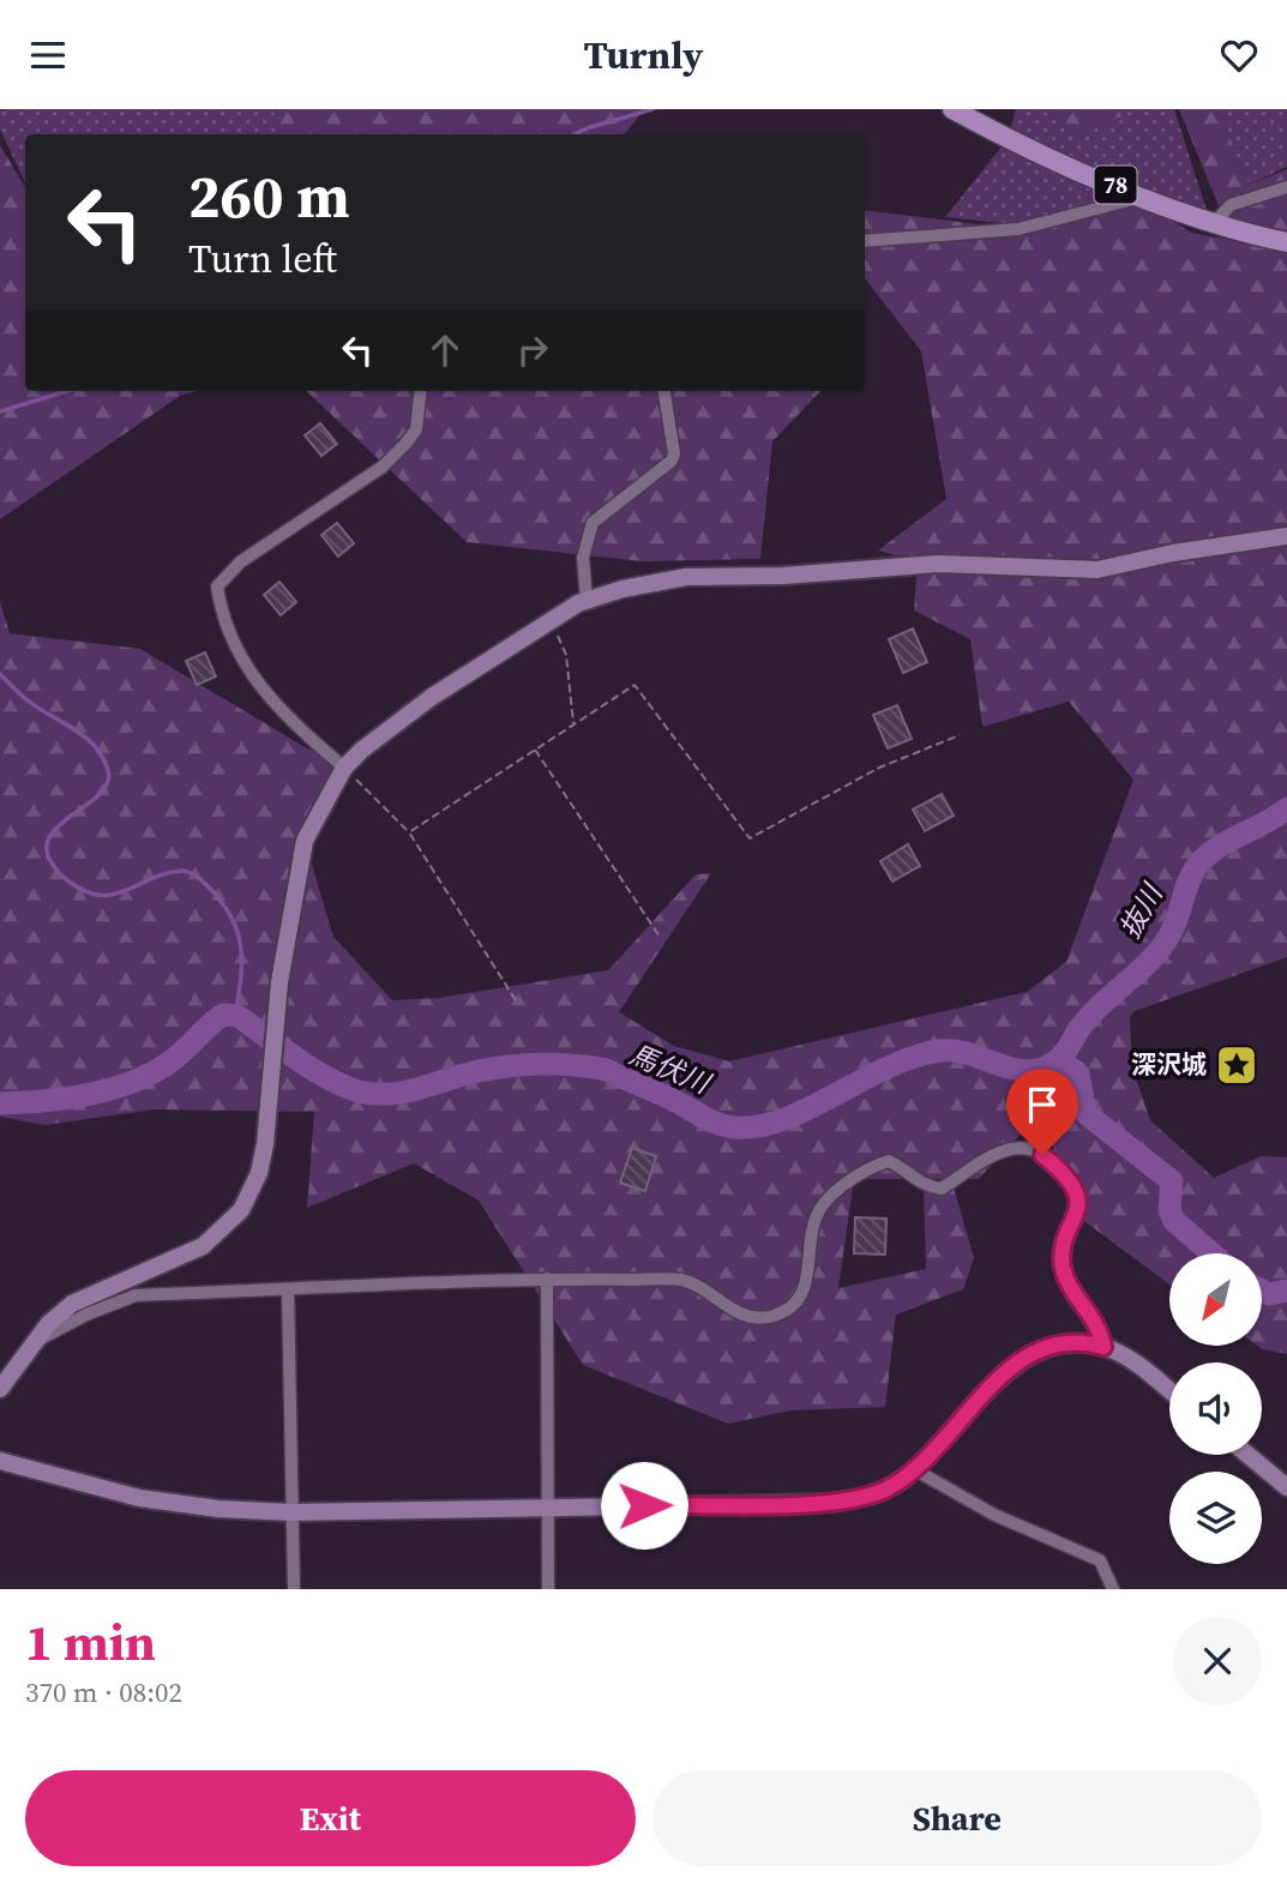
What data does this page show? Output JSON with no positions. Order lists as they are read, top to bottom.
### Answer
{
  "streets": {
    "main road": ["78"]
  },
  "water": ["抜川", "馬伏川"],
  "places": {
    "place": ["深沢城"]
  },
  "north": "bottom left",
  "page": {
    "header": "Turnly",
    "turn": ["260 m", "Turn left"],
    "heading": ["1 min", "370 m · 08:02"],
    "buttons": ["Exit", "Share"]
  }
}
